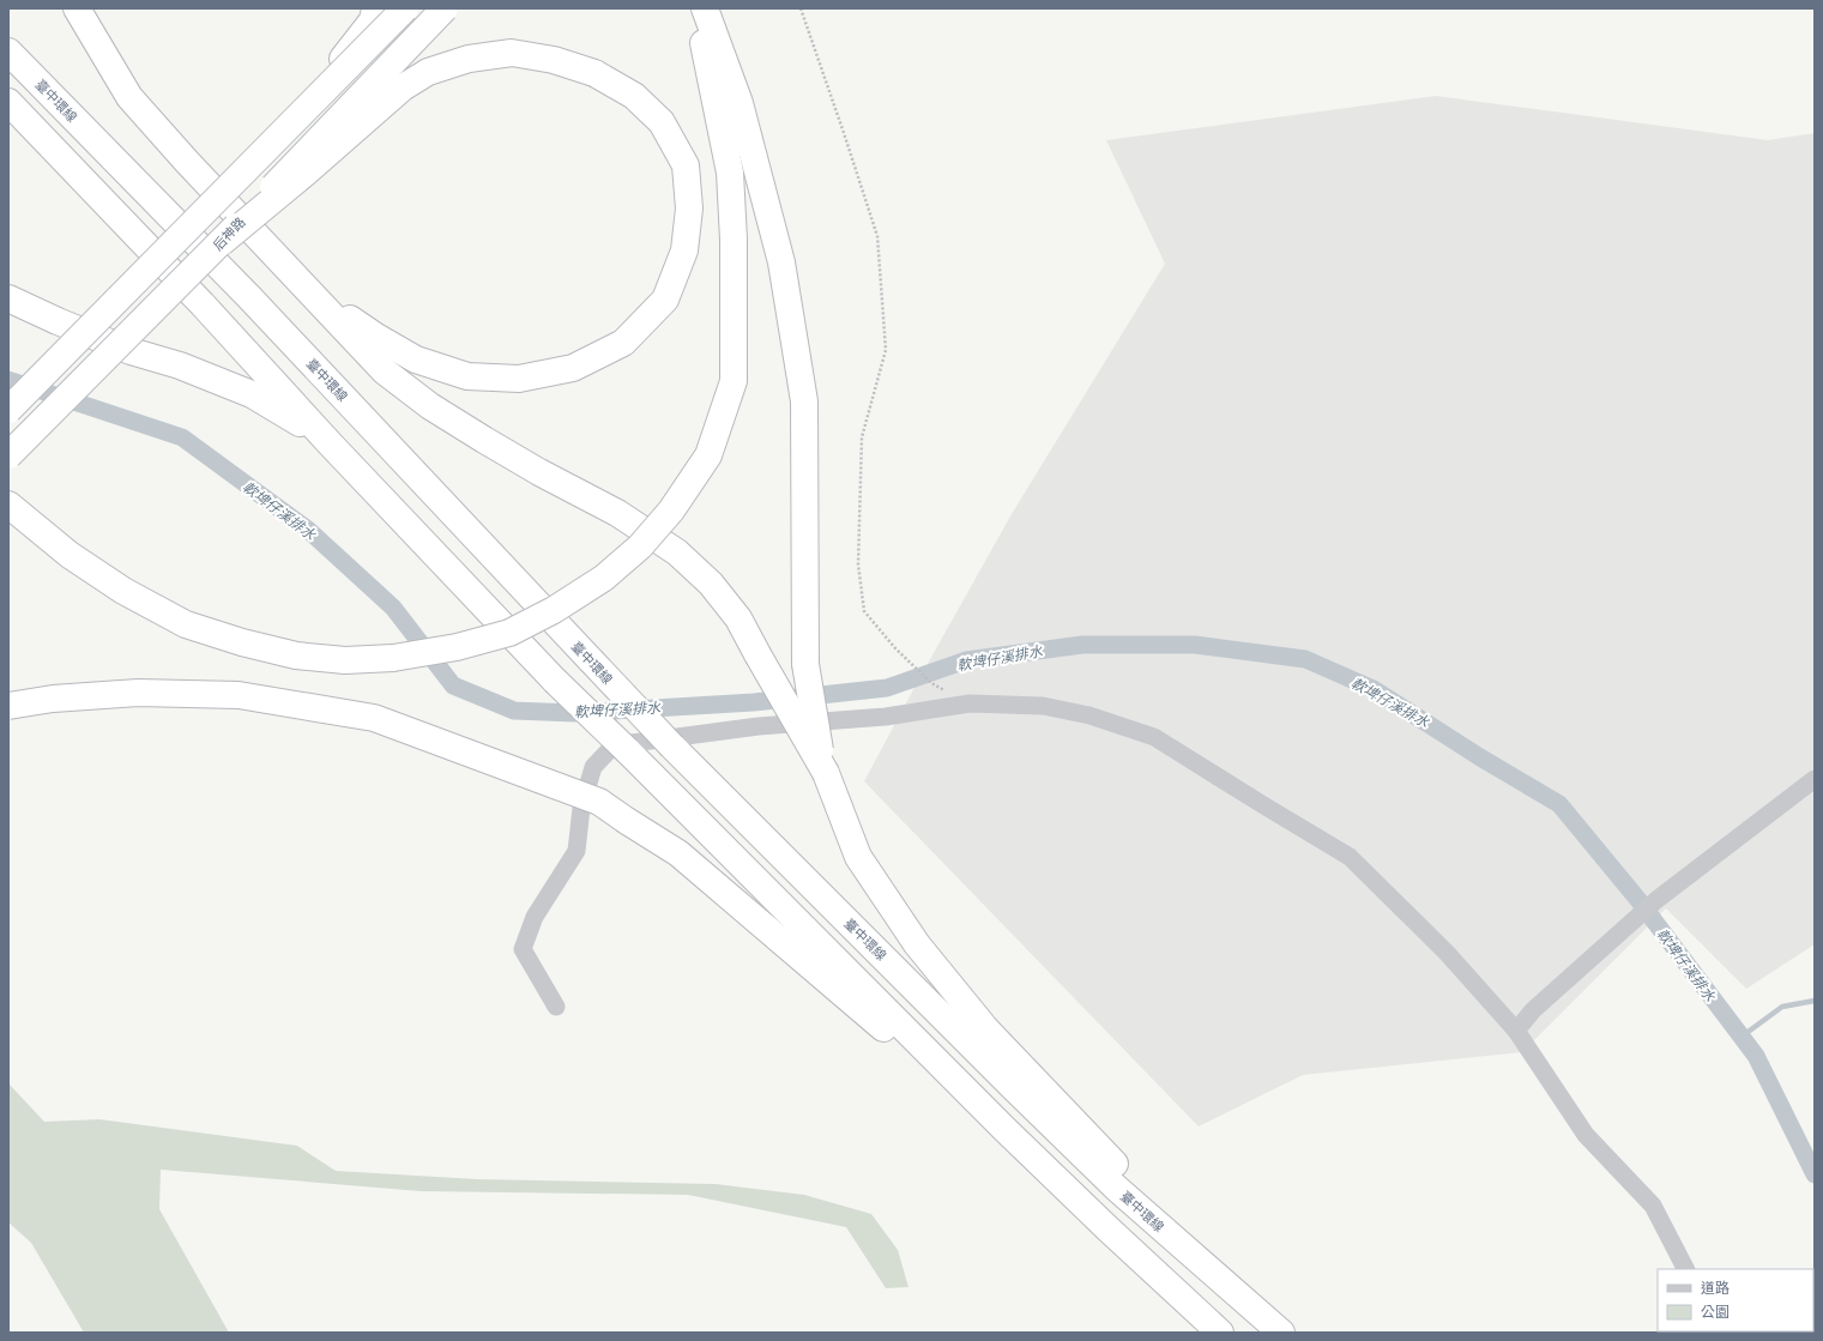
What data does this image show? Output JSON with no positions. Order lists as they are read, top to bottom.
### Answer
{
  "streets": {
    "main road": ["臺中環線", "后神路"]
  },
  "water": ["軟埤仔溪排水"],
  "legend": ["道路", "公園"]
}
